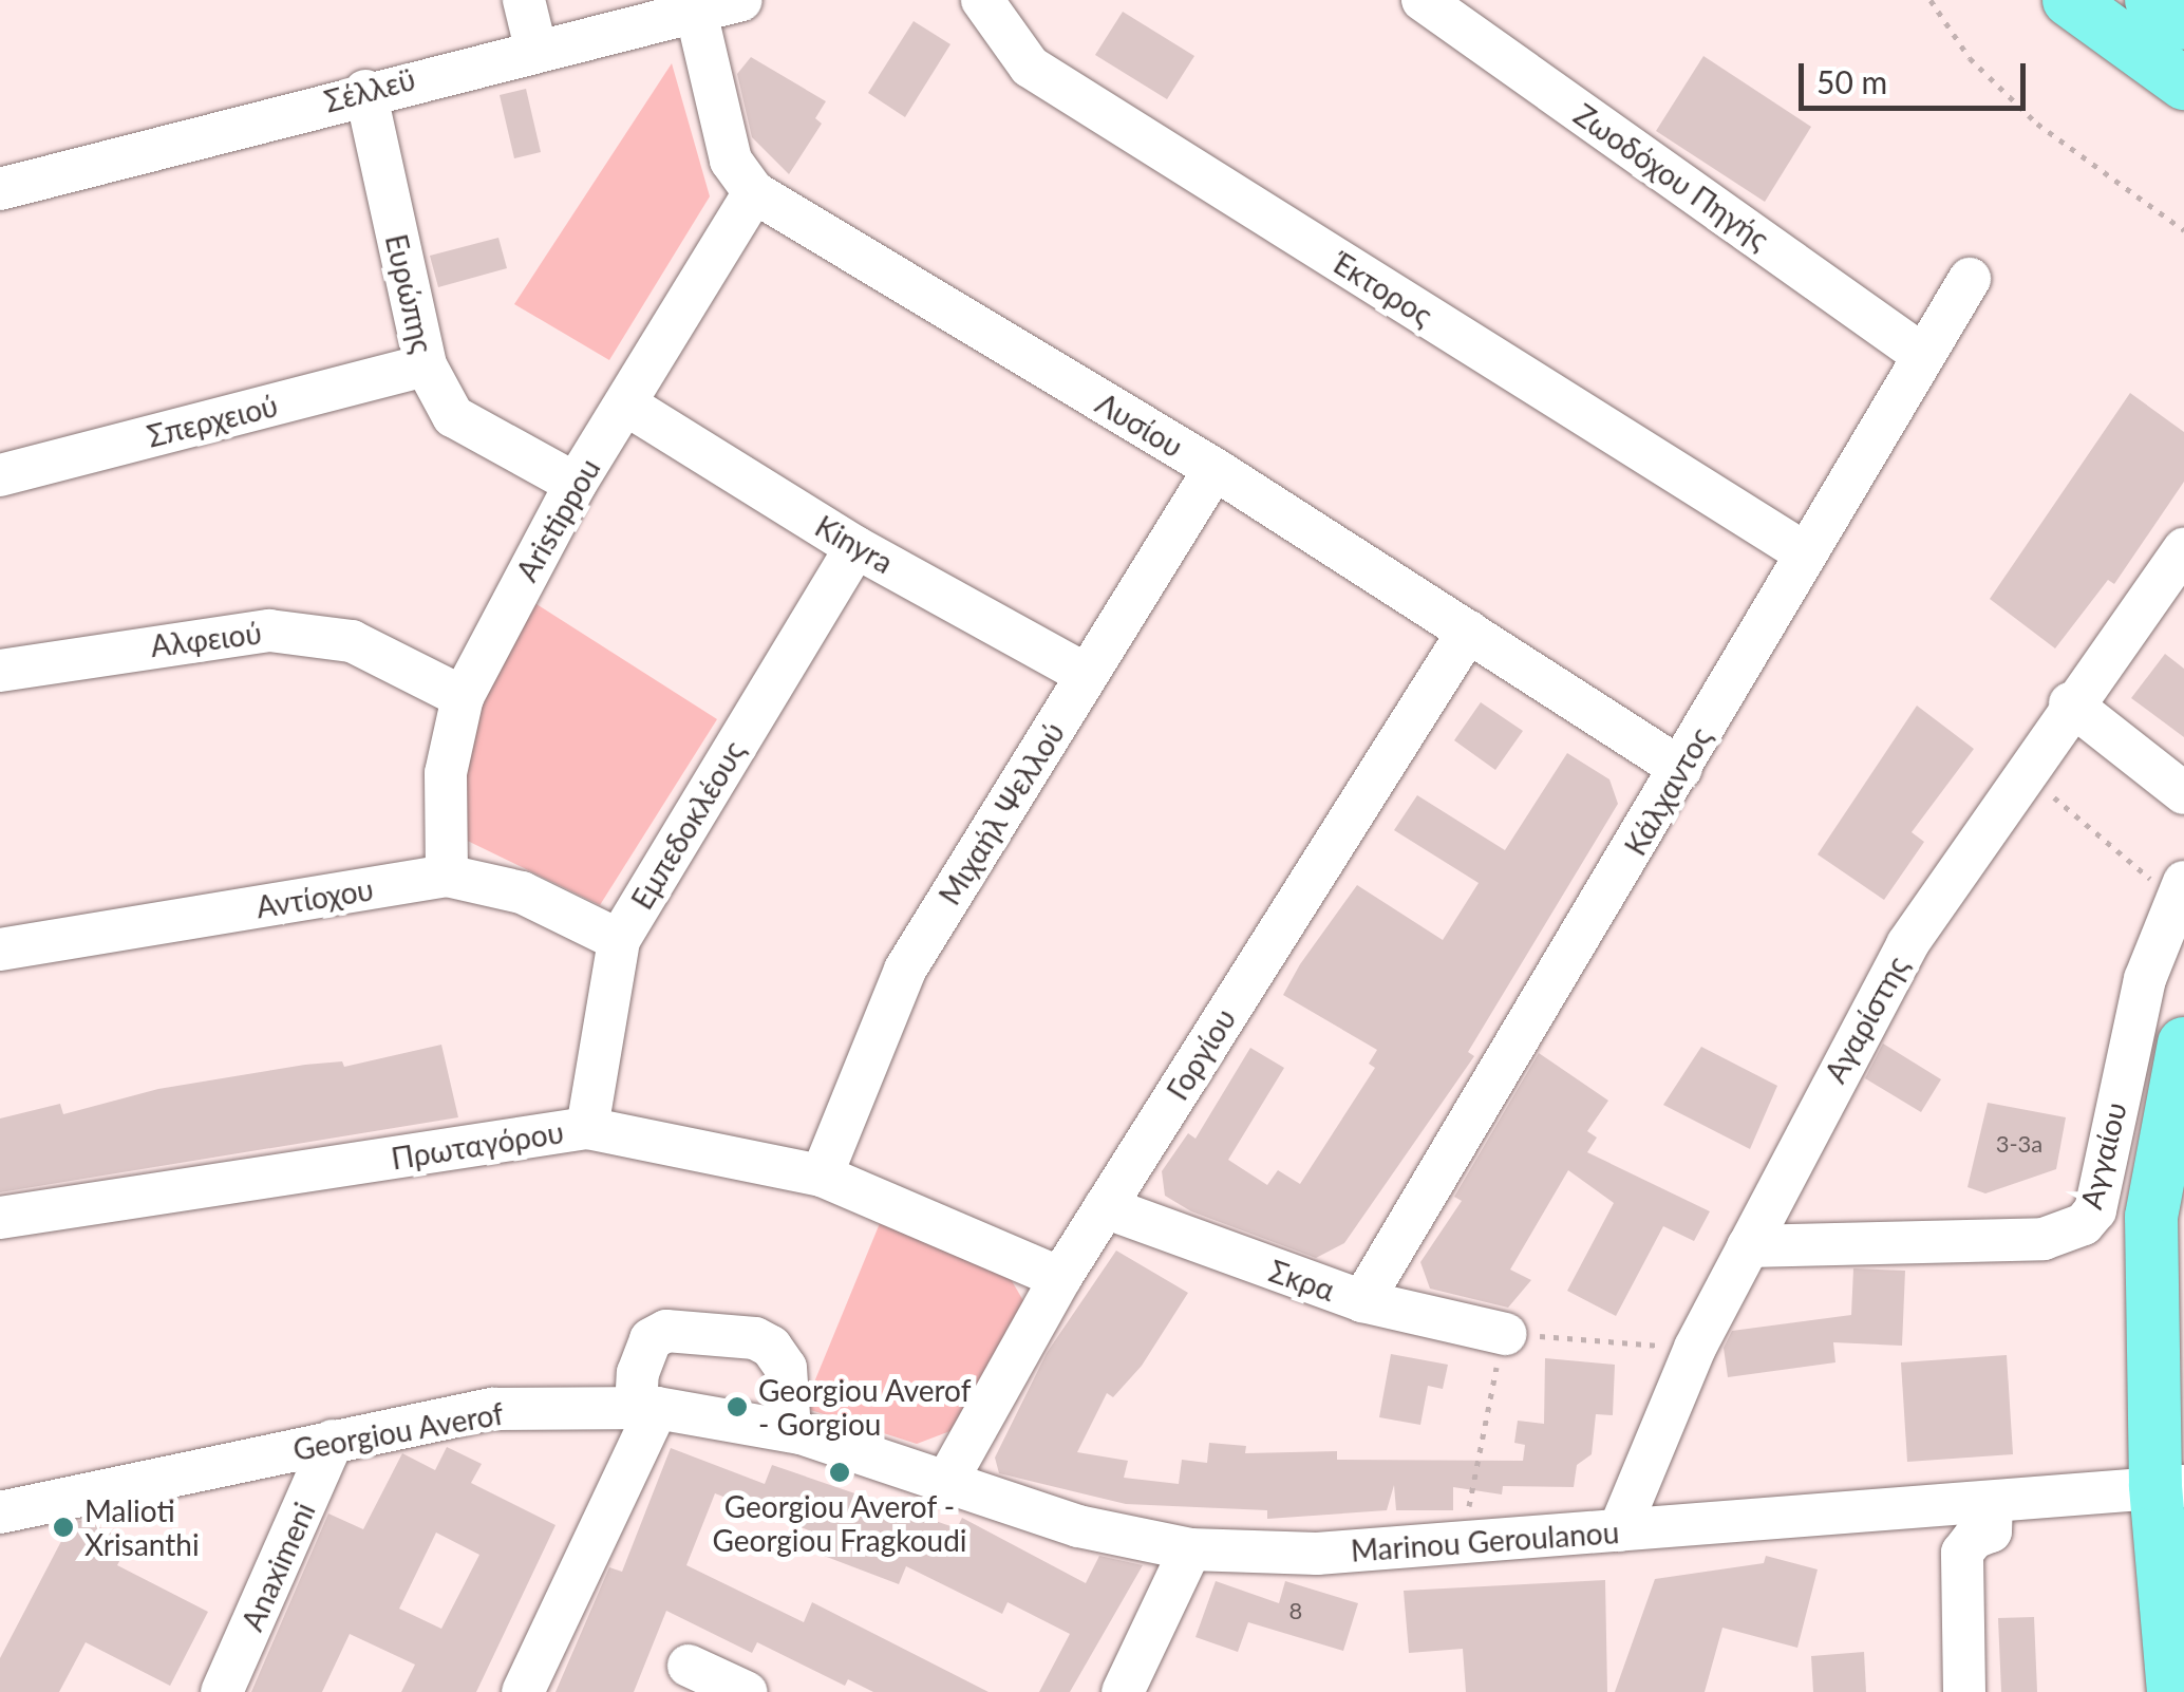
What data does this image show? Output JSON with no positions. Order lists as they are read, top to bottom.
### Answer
{
  "streets": {
    "street": [
      "Σέλλεϋ",
      "Ζωοδόχου Πηγής",
      "Έκτορος",
      "Ευρώπης",
      "Σπερχειού",
      "Λυσίου",
      "Aristippou",
      "Kinyra",
      "Αλφειού",
      "Κάλχαντος",
      "Μιχαήλ Ψελλού",
      "Εμπεδοκλέους",
      "Αντίοχου",
      "Αγαρίστης",
      "Γοργίου",
      "Πρωταγόρου",
      "Αγγαίου",
      "Σκρα",
      "Georgiou Averof",
      "Marinou Geroulanou",
      "Anaximeni"
    ]
  },
  "crossings": [
    ["Σέλλεϋ", "Ευρώπης"],
    ["Σέλλεϋ", "Λυσίου"],
    ["Ζωοδόχου Πηγής", "Κάλχαντος"],
    ["Έκτορος", "Κάλχαντος"],
    ["Ευρώπης", "Σπερχειού"],
    ["Ευρώπης", "Aristippou"],
    ["Λυσίου", "Aristippou"],
    ["Λυσίου", "Κάλχαντος"],
    ["Λυσίου", "Μιχαήλ Ψελλού"],
    ["Λυσίου", "Γοργίου"],
    ["Aristippou", "Kinyra"],
    ["Aristippou", "Αλφειού"],
    ["Aristippou", "Αντίοχου"],
    ["Kinyra", "Μιχαήλ Ψελλού"],
    ["Kinyra", "Εμπεδοκλέους"],
    ["Κάλχαντος", "Σκρα"],
    ["Μιχαήλ Ψελλού", "Πρωταγόρου"],
    ["Εμπεδοκλέους", "Αντίοχου"],
    ["Εμπεδοκλέους", "Πρωταγόρου"],
    ["Αγαρίστης", "Αγγαίου"],
    ["Αγαρίστης", "Marinou Geroulanou"],
    ["Γοργίου", "Πρωταγόρου"],
    ["Γοργίου", "Σκρα"],
    ["Γοργίου", "Marinou Geroulanou"],
    ["Georgiou Averof", "Marinou Geroulanou"],
    ["Georgiou Averof", "Anaximeni"]
  ],
  "places": ["Georgiou Averof - Gorgiou", "Georgiou Averof - Georgiou Fragkoudi", "Malioti Xrisanthi"],
  "house_numbers": ["3-3a", "8"],
  "scale_bar": "50 m"
}
